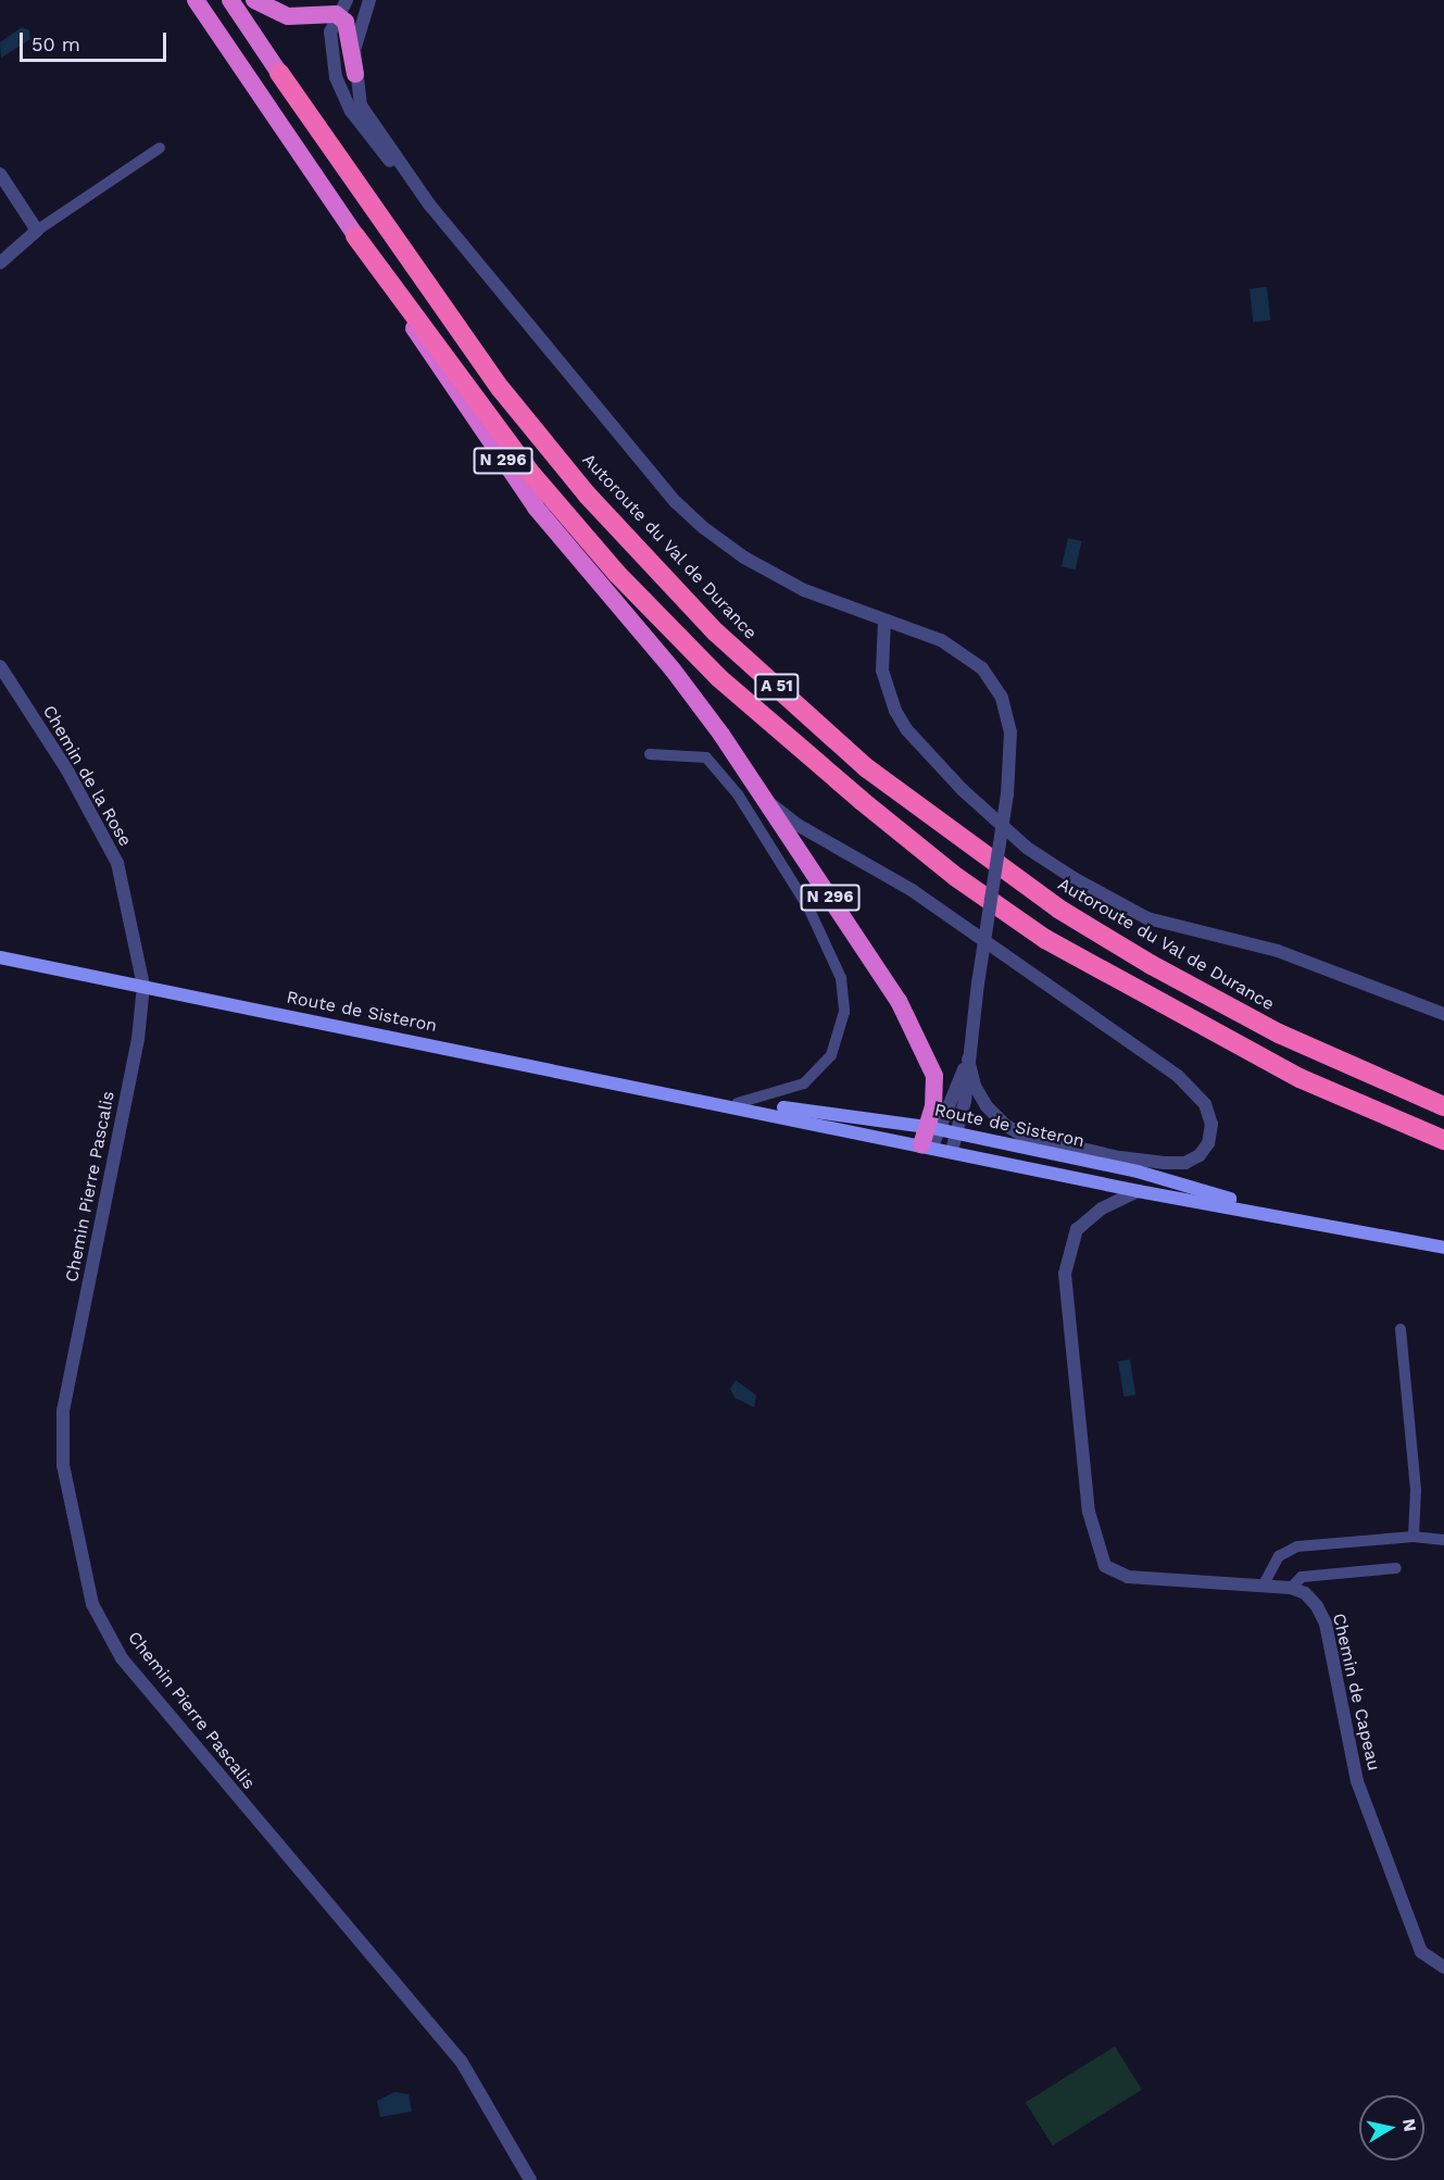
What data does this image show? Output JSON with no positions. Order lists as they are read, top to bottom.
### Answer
{
  "streets": {
    "highway": ["N 296", "Autoroute du Val de Durance", "A 51"],
    "main road": ["Route de Sisteron"],
    "street": ["Chemin de la Rose", "Chemin Pierre Pascalis", "Chemin de Capeau"]
  },
  "crossings": [
    ["N 296", "A 51"],
    ["N 296", "Route de Sisteron"],
    ["Chemin de la Rose", "Route de Sisteron"],
    ["Chemin de la Rose", "Chemin Pierre Pascalis"],
    ["Route de Sisteron", "Chemin Pierre Pascalis"],
    ["Route de Sisteron", "Chemin de Capeau"]
  ],
  "scale_bar": "50 m",
  "north": "right"
}
